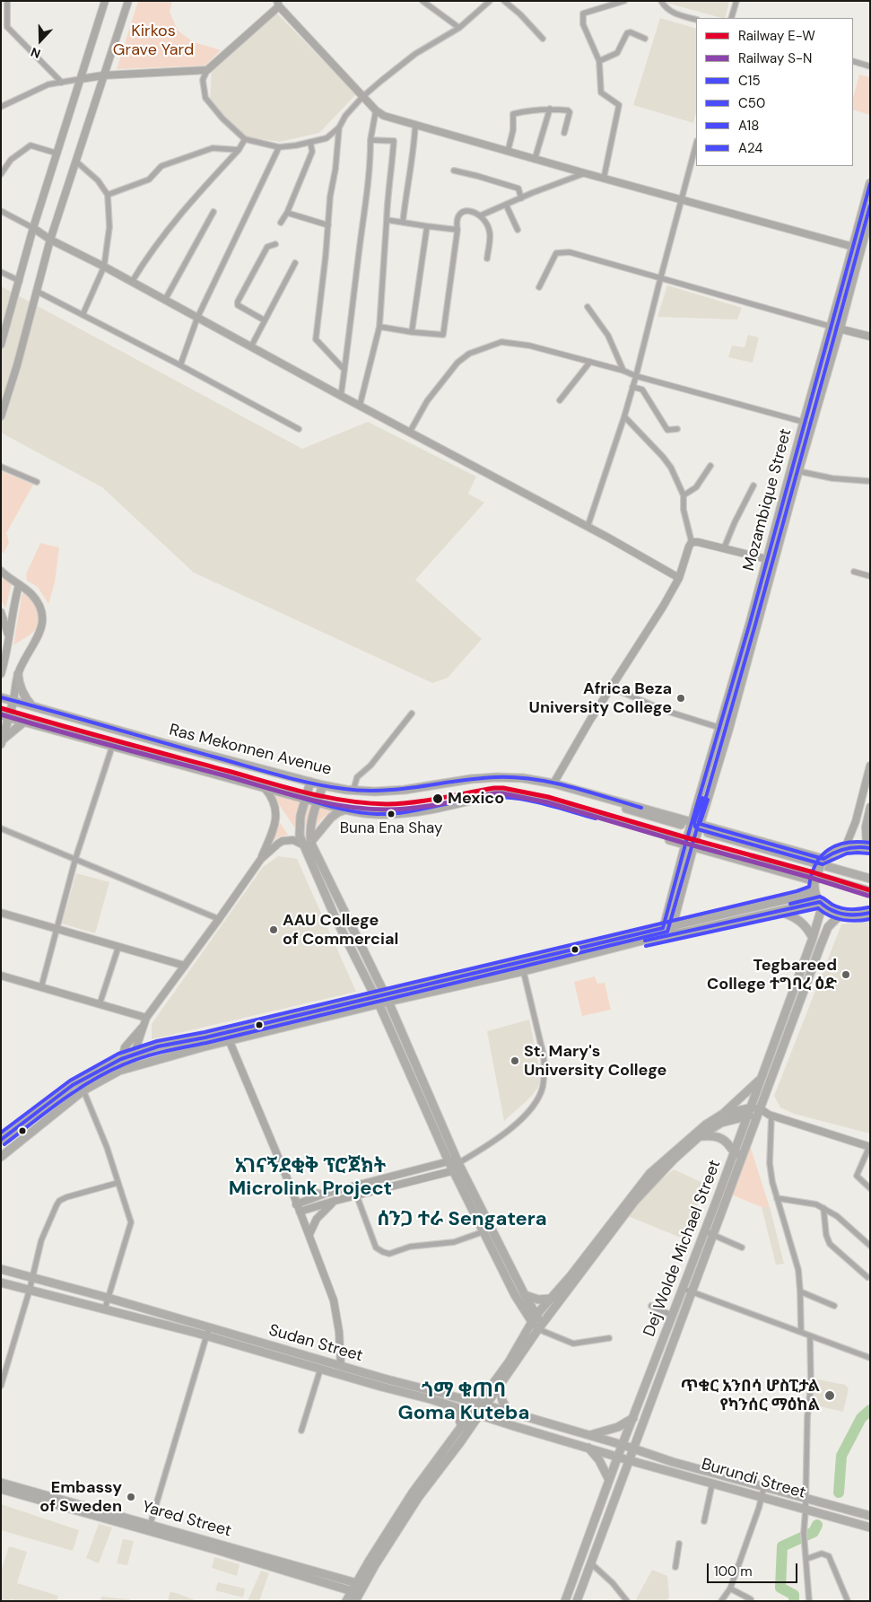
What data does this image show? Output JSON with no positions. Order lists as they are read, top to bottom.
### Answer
{
  "streets": {
    "main road": [
      "Mozambique Street",
      "Ras Mekonnen Avenue",
      "Dej Wolde Michael Street",
      "Sudan Street",
      "Burundi Street",
      "Yared Street"
    ]
  },
  "crossings": [
    ["Mozambique Street", "Ras Mekonnen Avenue"],
    ["Dej Wolde Michael Street", "Sudan Street"],
    ["Dej Wolde Michael Street", "Burundi Street"],
    ["Sudan Street", "Burundi Street"]
  ],
  "districts": ["አገናኝደቂቅ ፕሮጀክት Microlink Project", "ሰንጋ ተራ Sengatera", "ጎማ ቁጠባ Goma Kuteba"],
  "parks": ["Kirkos Grave Yard"],
  "places": [
    "Africa Beza University College",
    "Mexico",
    "Buna Ena Shay",
    "AAU College of Commercial",
    "Tegbareed College ተግባረ ዕድ",
    "St. Mary's University College",
    "ጥቁር አንበሳ ሆስፒታል የካንሰር ማዕከል",
    "Embassy of Sweden"
  ],
  "lines": [
    "transit line C15",
    "transit line C50",
    "transit line A24",
    "rail line E-W",
    "rail line S-N",
    "transit line A18"
  ],
  "legend": [
    "Railway E-W",
    "Railway S-N",
    "C15",
    "C50",
    "A18",
    "A24"
  ],
  "scale_bar": "100 m",
  "north": "bottom"
}
